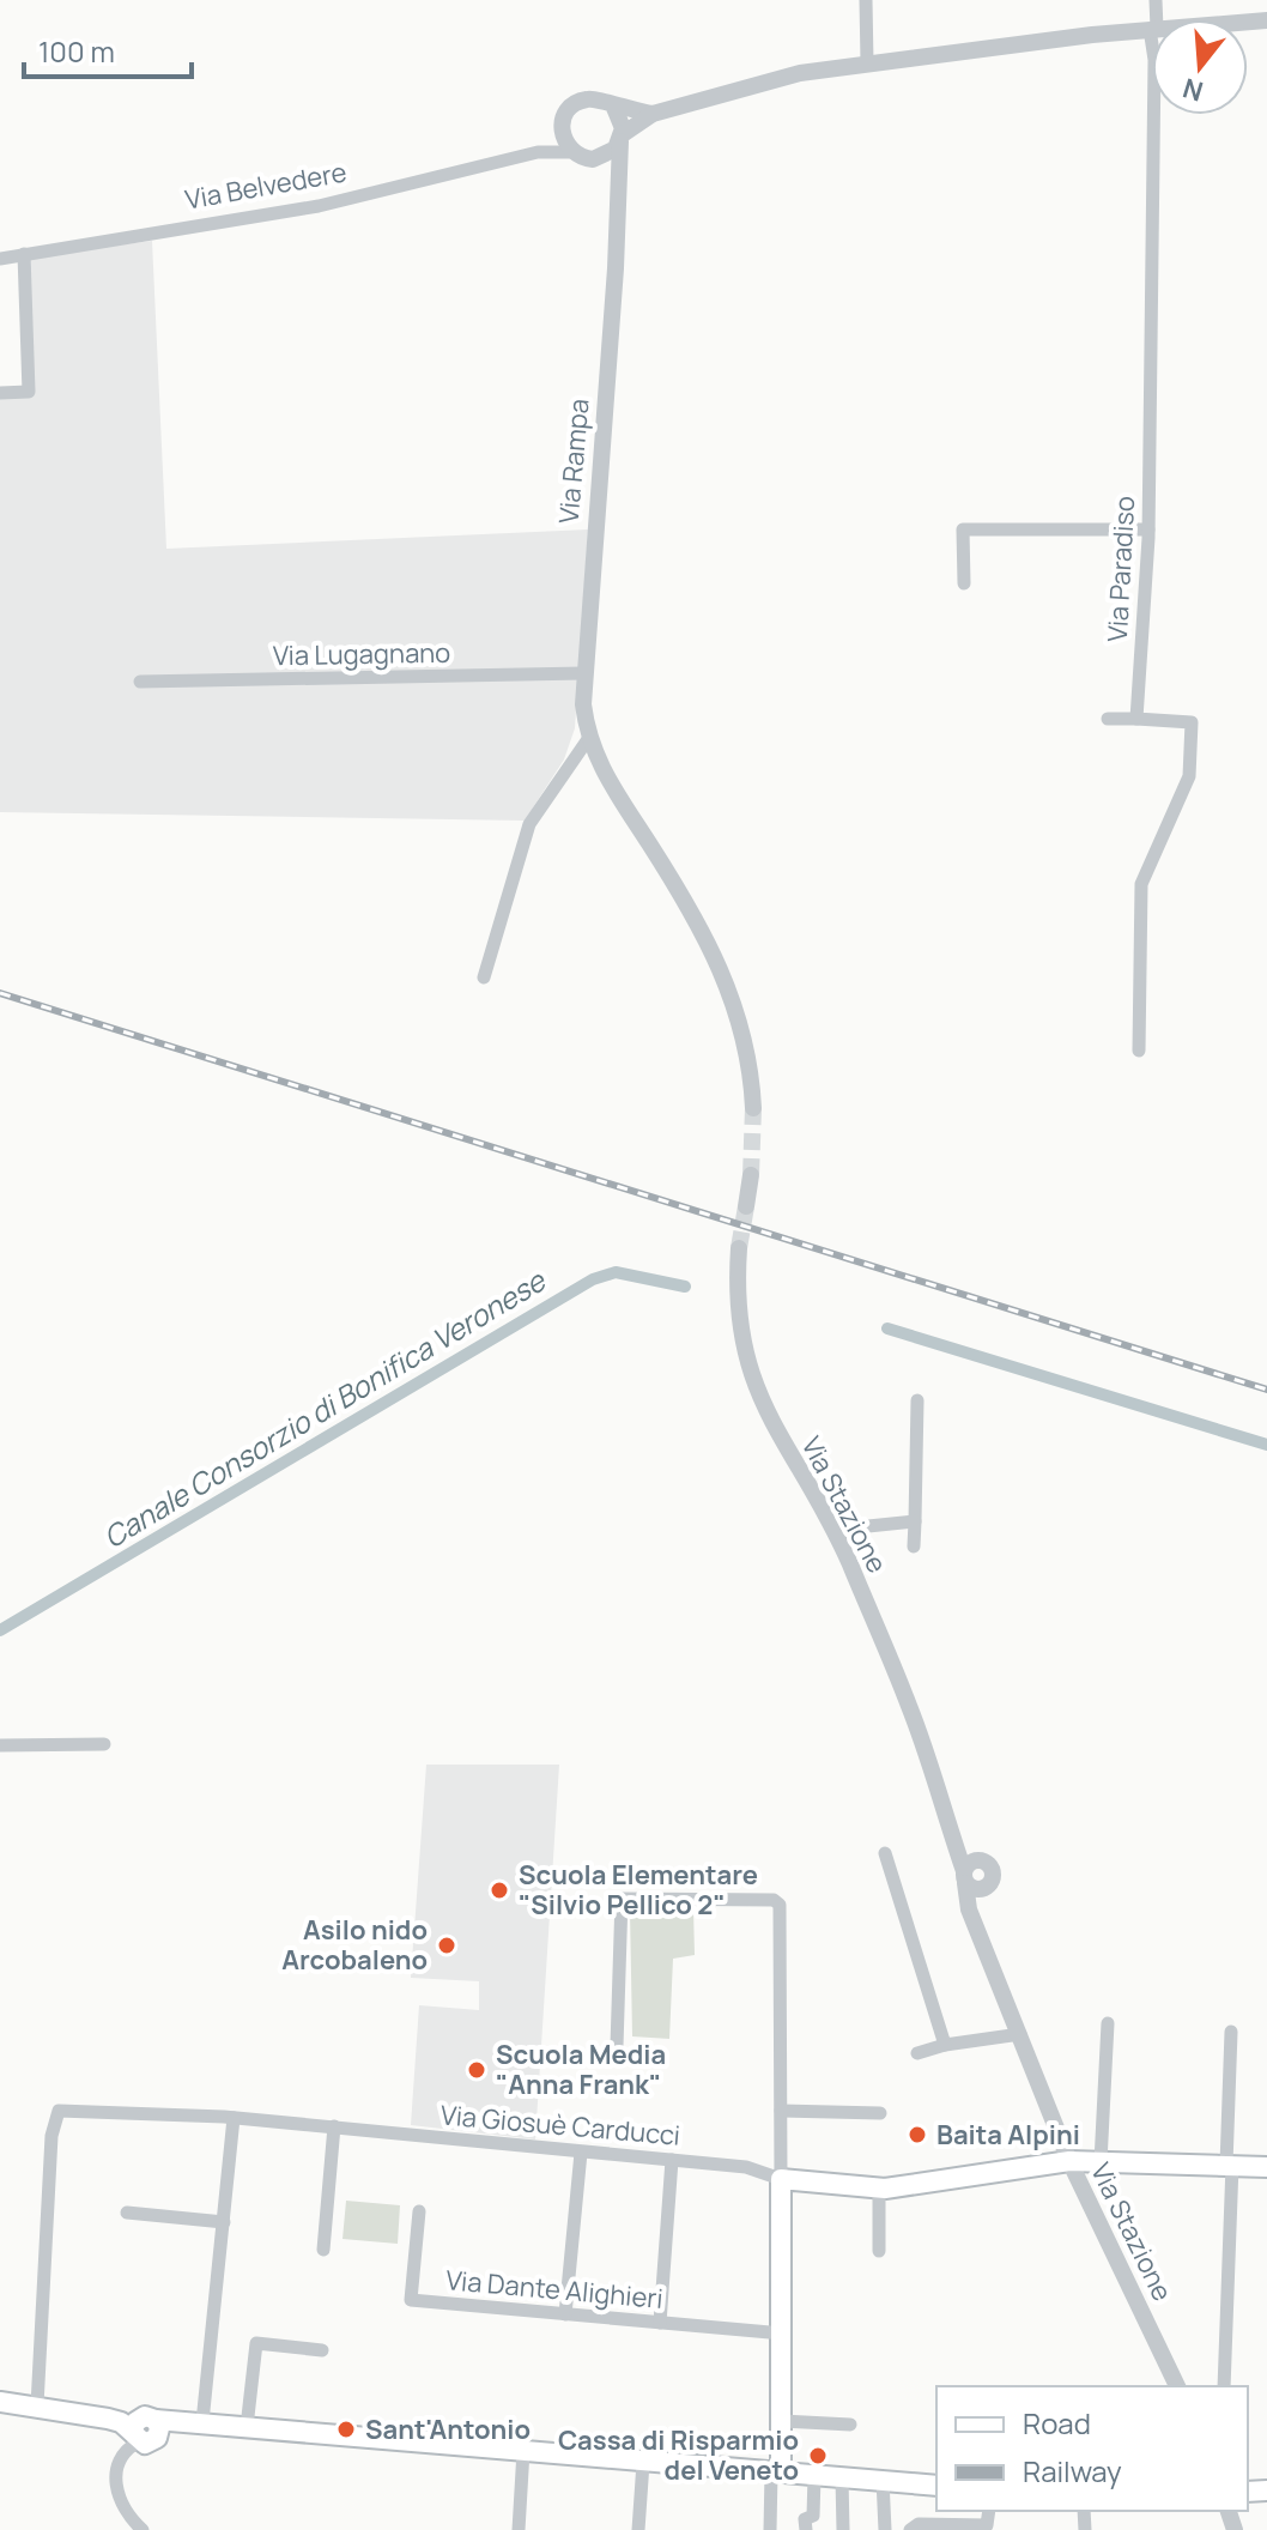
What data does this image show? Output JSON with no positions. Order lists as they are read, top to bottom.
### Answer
{
  "streets": {
    "street": [
      "Via Belvedere",
      "Via Rampa",
      "Via Paradiso",
      "Via Lugagnano",
      "Via Stazione",
      "Via Giosuè Carducci",
      "Via Dante Alighieri"
    ]
  },
  "crossings": [
    ["Via Belvedere", "Via Rampa"],
    ["Via Rampa", "Via Lugagnano"]
  ],
  "water": ["Canale Consorzio di Bonifica Veronese"],
  "places": [
    "Scuola Elementare \"Silvio Pellico 2\"",
    "Asilo nido Arcobaleno",
    "Scuola Media \"Anna Frank\"",
    "Baita Alpini",
    "Sant'Antonio",
    "Cassa di Risparmio del Veneto"
  ],
  "legend": ["Road", "Railway"],
  "scale_bar": "100 m",
  "north": "bottom"
}
